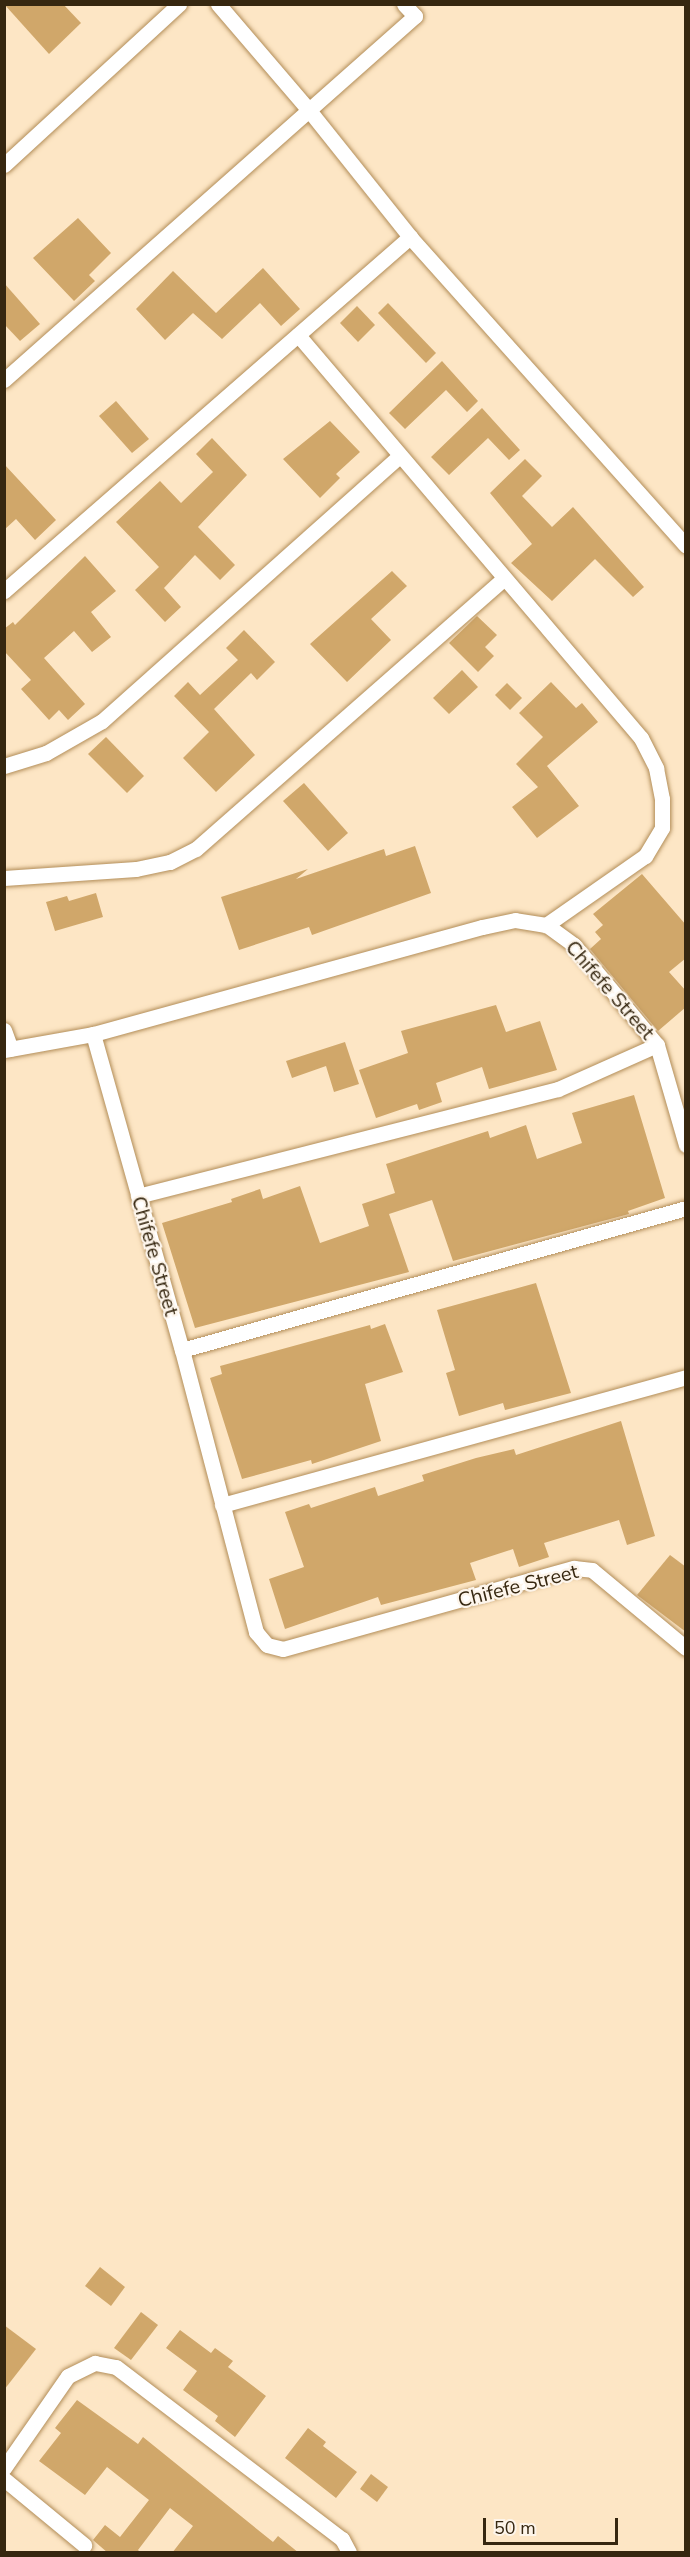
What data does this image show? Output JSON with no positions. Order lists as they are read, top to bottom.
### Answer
{
  "streets": {
    "street": ["Chifefe Street"]
  },
  "scale_bar": "50 m"
}
